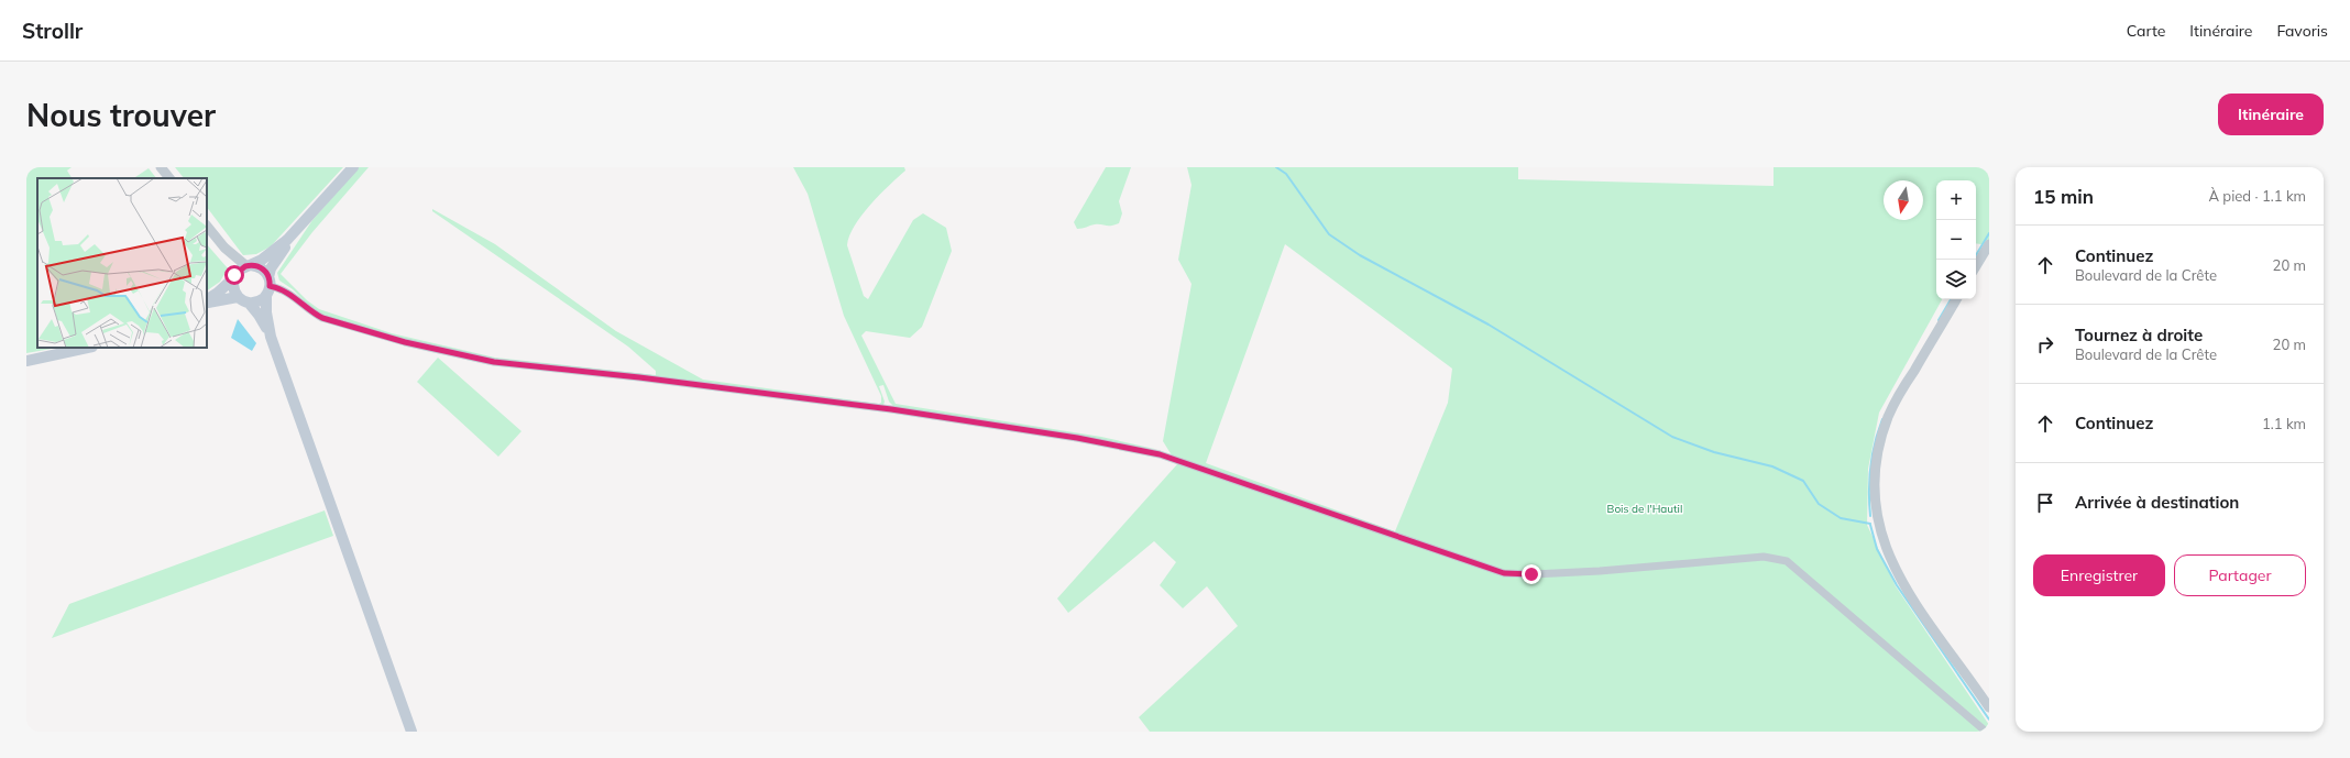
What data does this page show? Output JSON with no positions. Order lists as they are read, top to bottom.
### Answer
{
  "parks": ["Bois de l'Hautil"],
  "north": "bottom",
  "page": {
    "header": "Strollr",
    "nav": ["Carte", "Itinéraire", "Favoris"],
    "buttons": [
      "Itinéraire",
      ["Enregistrer", "Partager"]
    ],
    "title": "Nous trouver",
    "heading": ["15 min", "À pied · 1.1 km"],
    "map_buttons": ["+", "−"],
    "list": [
      ["Continuez", "Boulevard de la Crête", "20 m"],
      ["Tournez à droite", "Boulevard de la Crête", "20 m"],
      ["Continuez", "1.1 km"],
      "Arrivée à destination"
    ]
  }
}
